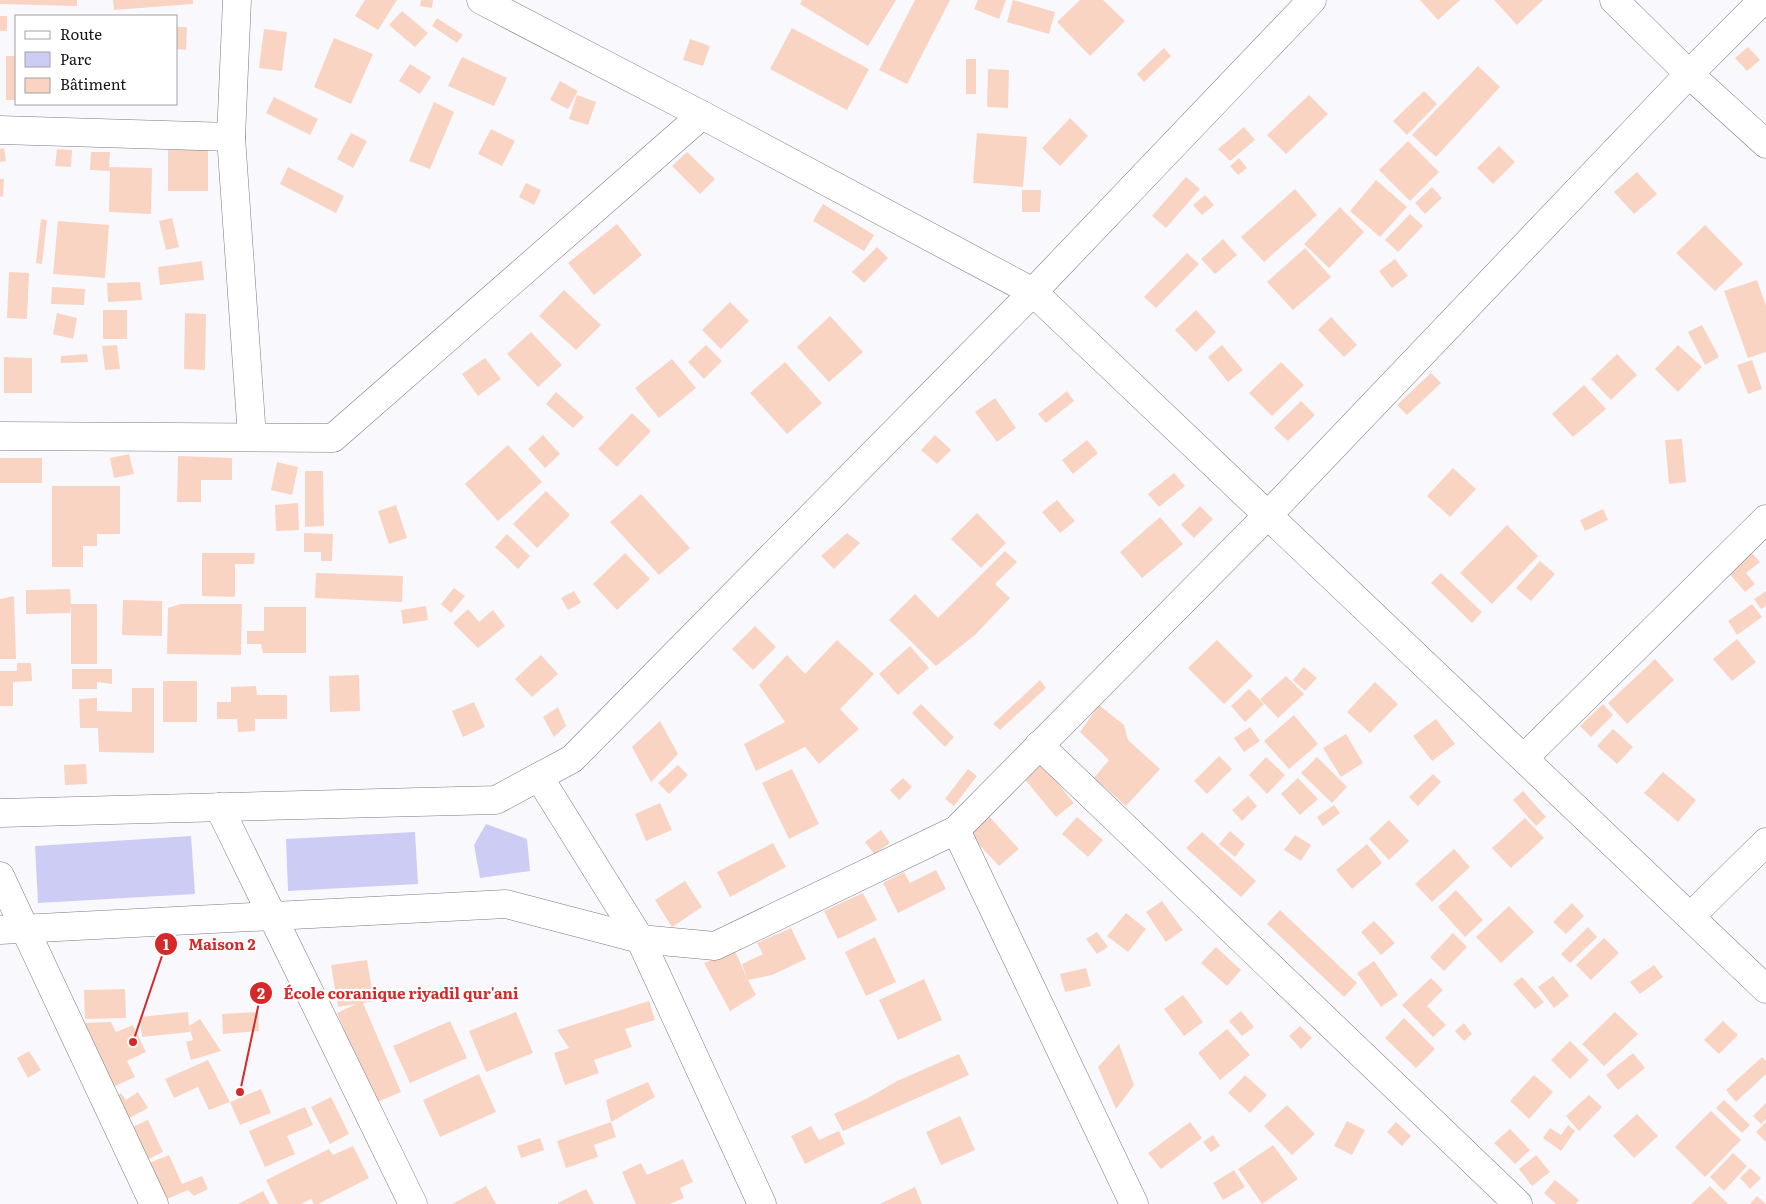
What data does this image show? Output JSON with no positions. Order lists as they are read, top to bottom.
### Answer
{
  "places": ["Maison 2", "École coranique riyadil qur'ani"],
  "legend": ["Route", "Parc", "Bâtiment"]
}
